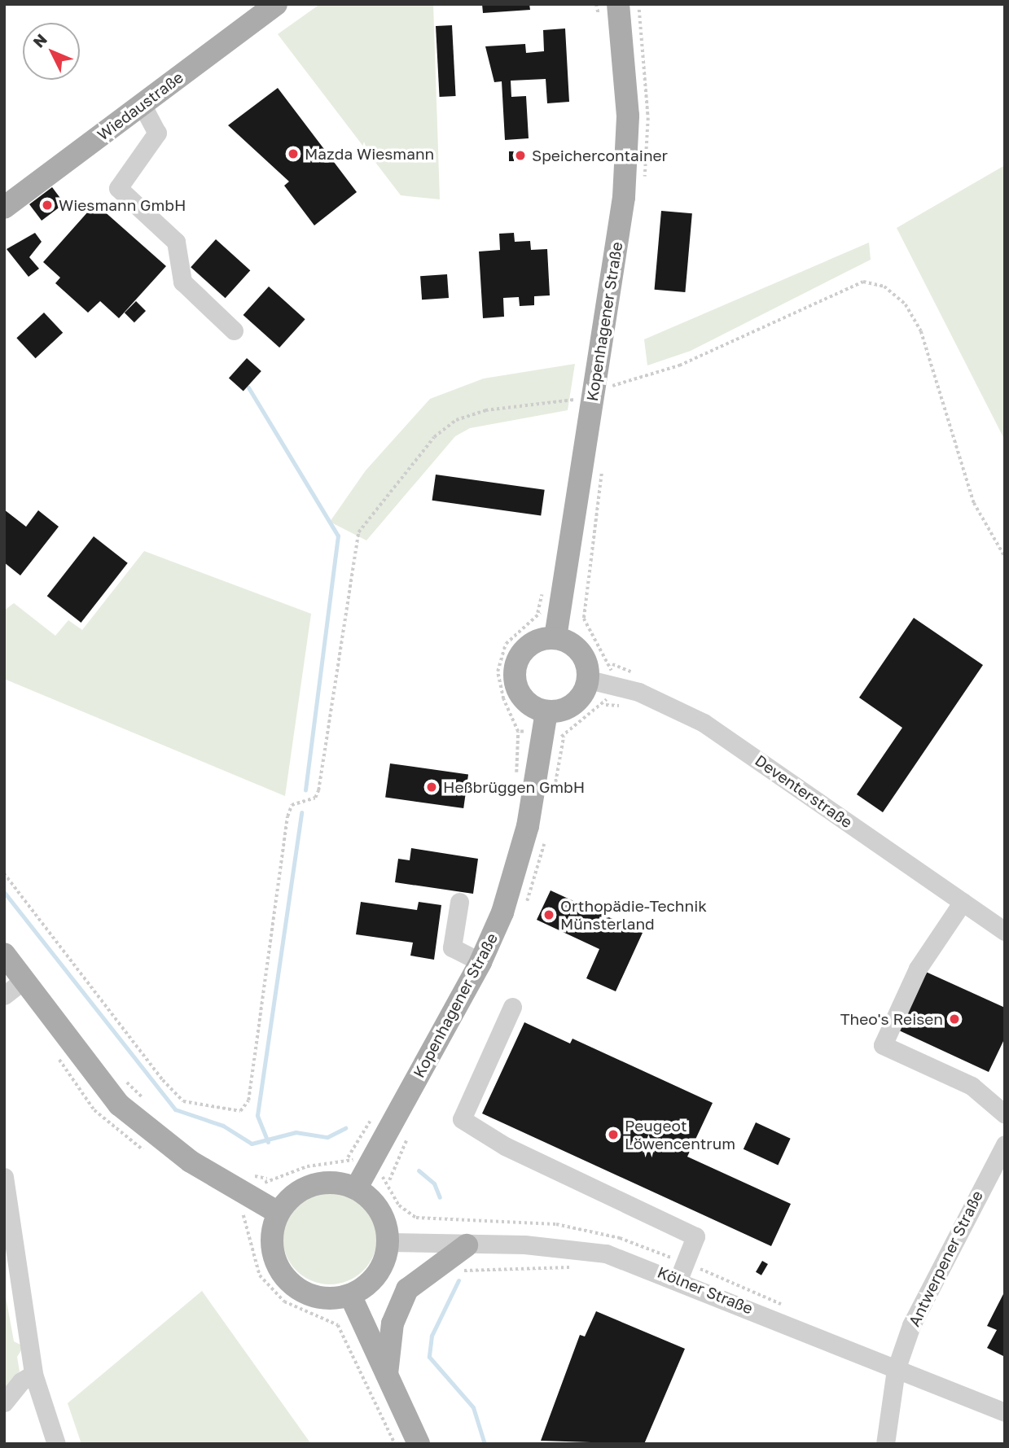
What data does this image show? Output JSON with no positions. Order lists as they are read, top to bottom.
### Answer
{
  "streets": {
    "main road": ["Wiedaustraße", "Kopenhagener Straße"],
    "street": ["Deventerstraße", "Antwerpener Straße", "Kölner Straße"]
  },
  "crossings": [
    ["Kopenhagener Straße", "Deventerstraße"],
    ["Kopenhagener Straße", "Kölner Straße"],
    ["Antwerpener Straße", "Kölner Straße"]
  ],
  "places": [
    "Mazda Wiesmann",
    "Speichercontainer",
    "Wiesmann GmbH",
    "Heßbrüggen GmbH",
    "Orthopädie-Technik Münsterland",
    "Theo's Reisen",
    "Peugeot Löwencentrum"
  ],
  "north": "top left"
}
